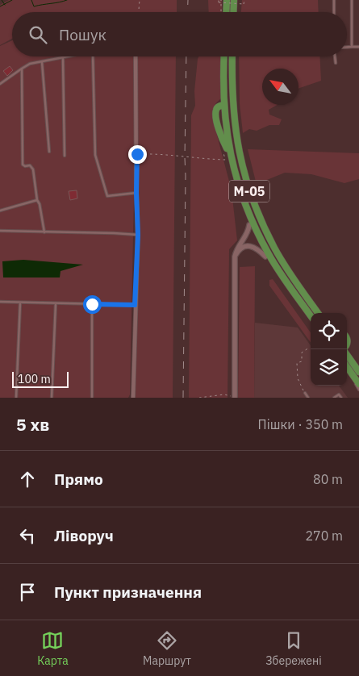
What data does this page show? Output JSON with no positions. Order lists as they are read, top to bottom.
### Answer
{
  "streets": {
    "highway": ["М-05"]
  },
  "scale_bar": "100 m",
  "north": "top left",
  "page": {
    "search": "Пошук",
    "scale": "100 m",
    "heading": ["5 хв", "Пішки · 350 m"],
    "list": [
      ["Прямо", "80 m"],
      ["Ліворуч", "270 m"],
      "Пункт призначення"
    ],
    "nav": ["Карта", "Маршрут", "Збережені"]
  }
}
